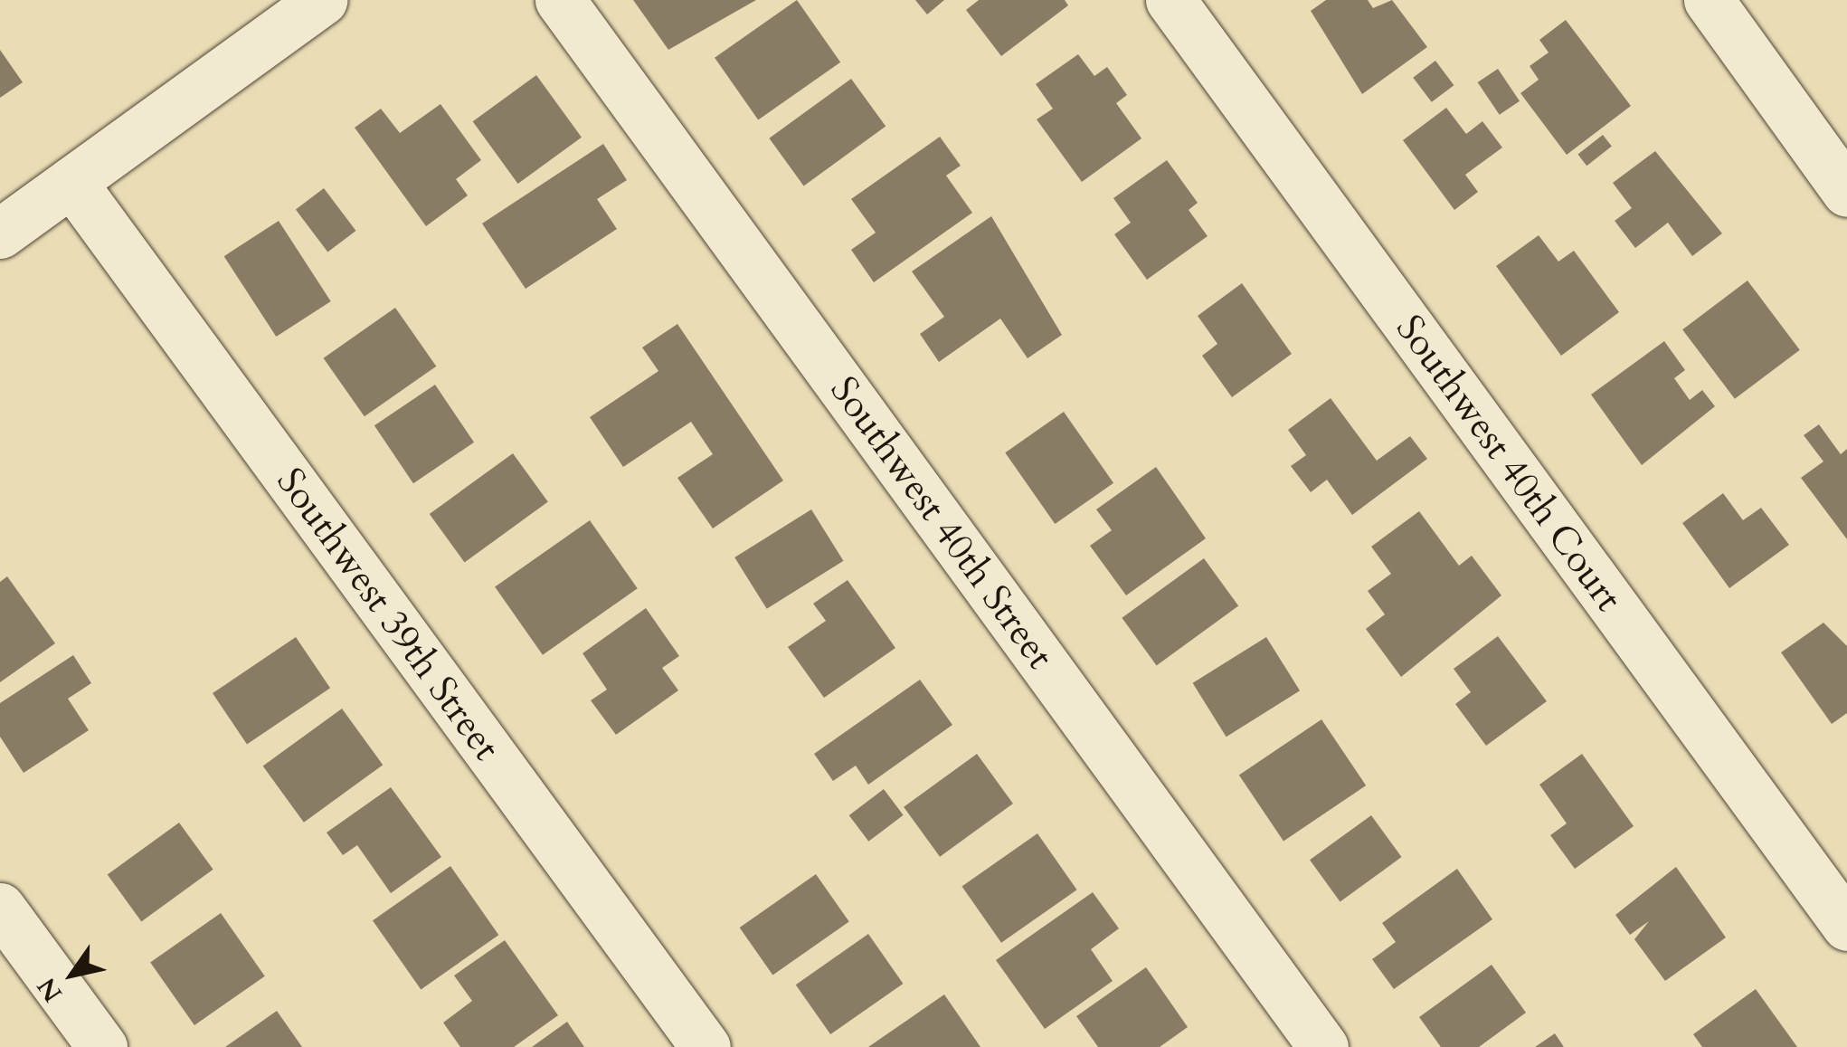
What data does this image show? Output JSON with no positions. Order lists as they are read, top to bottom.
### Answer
{
  "streets": {
    "street": ["Southwest 40th Court", "Southwest 40th Street", "Southwest 39th Street"]
  },
  "north": "bottom left"
}
